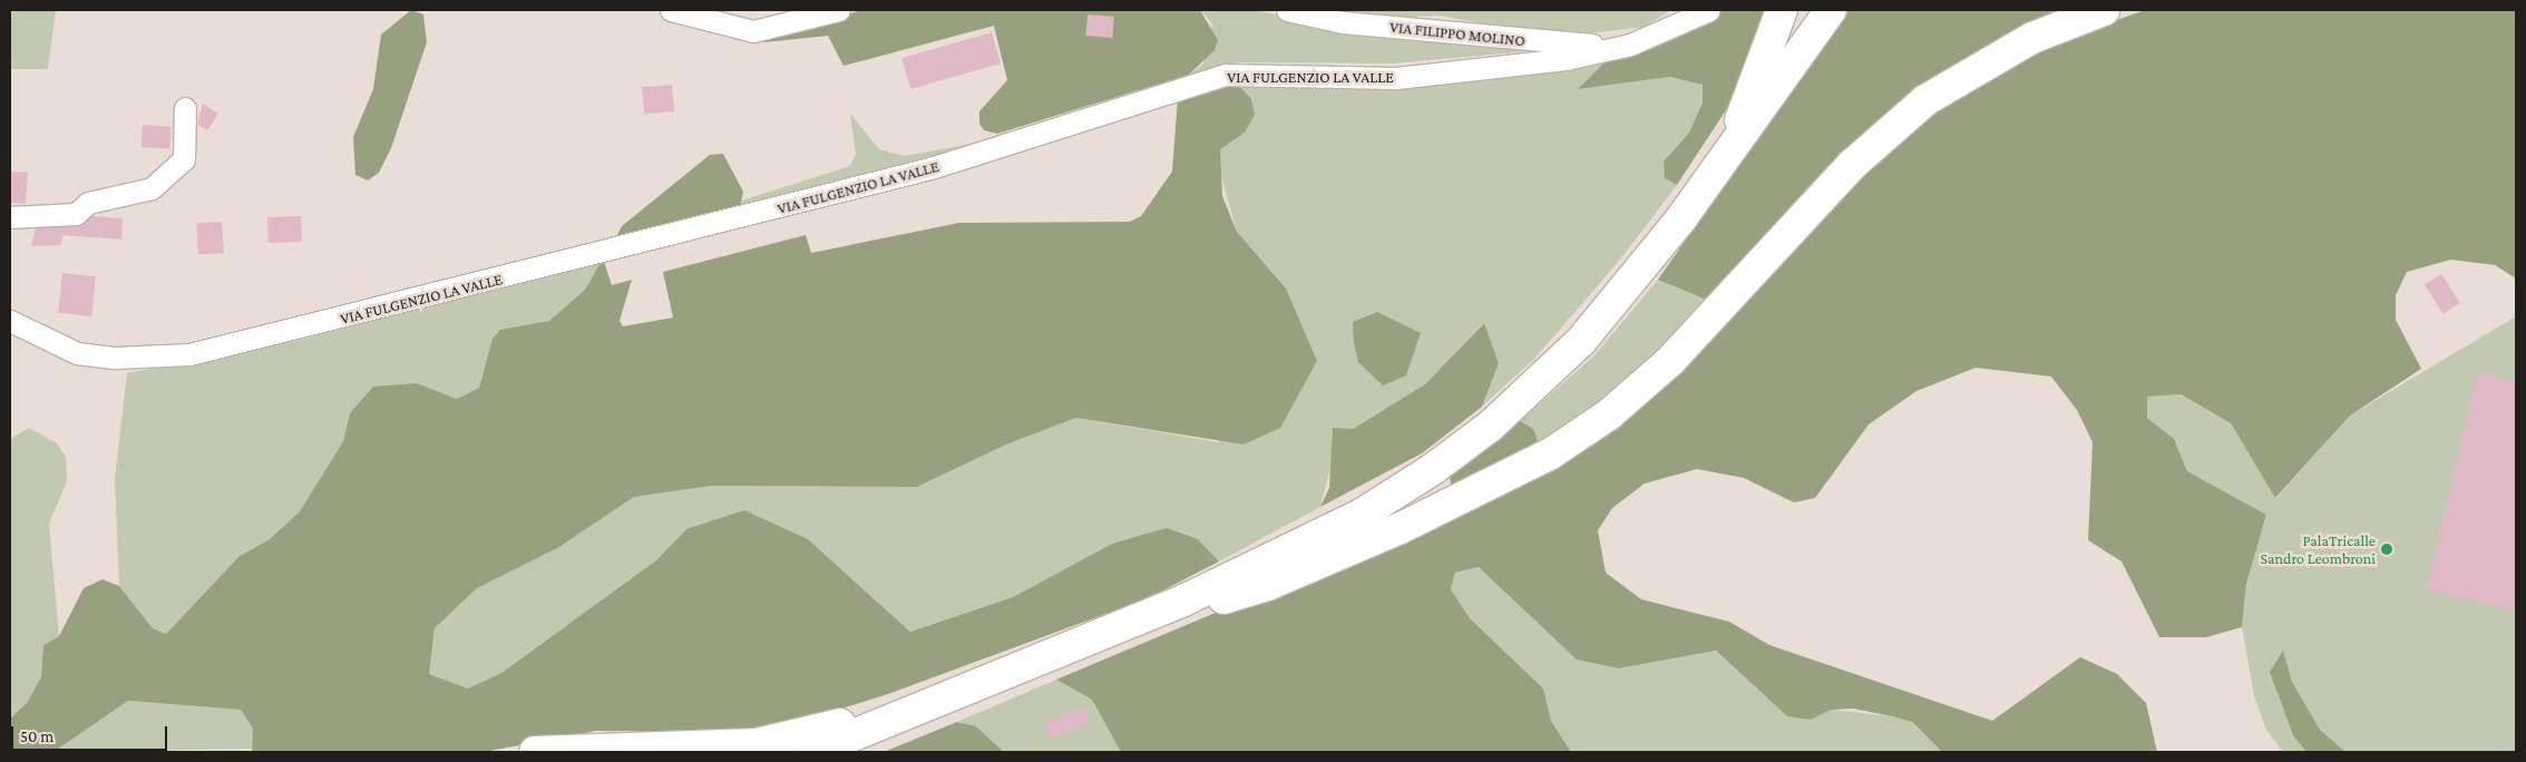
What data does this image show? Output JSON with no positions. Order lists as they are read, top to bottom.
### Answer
{
  "streets": {
    "street": ["VIA FILIPPO MOLINO", "VIA FULGENZIO LA VALLE"]
  },
  "crossings": [
    ["VIA FILIPPO MOLINO", "VIA FULGENZIO LA VALLE"]
  ],
  "places": ["PalaTricalle Sandro Leombroni"],
  "scale_bar": "50 m"
}
